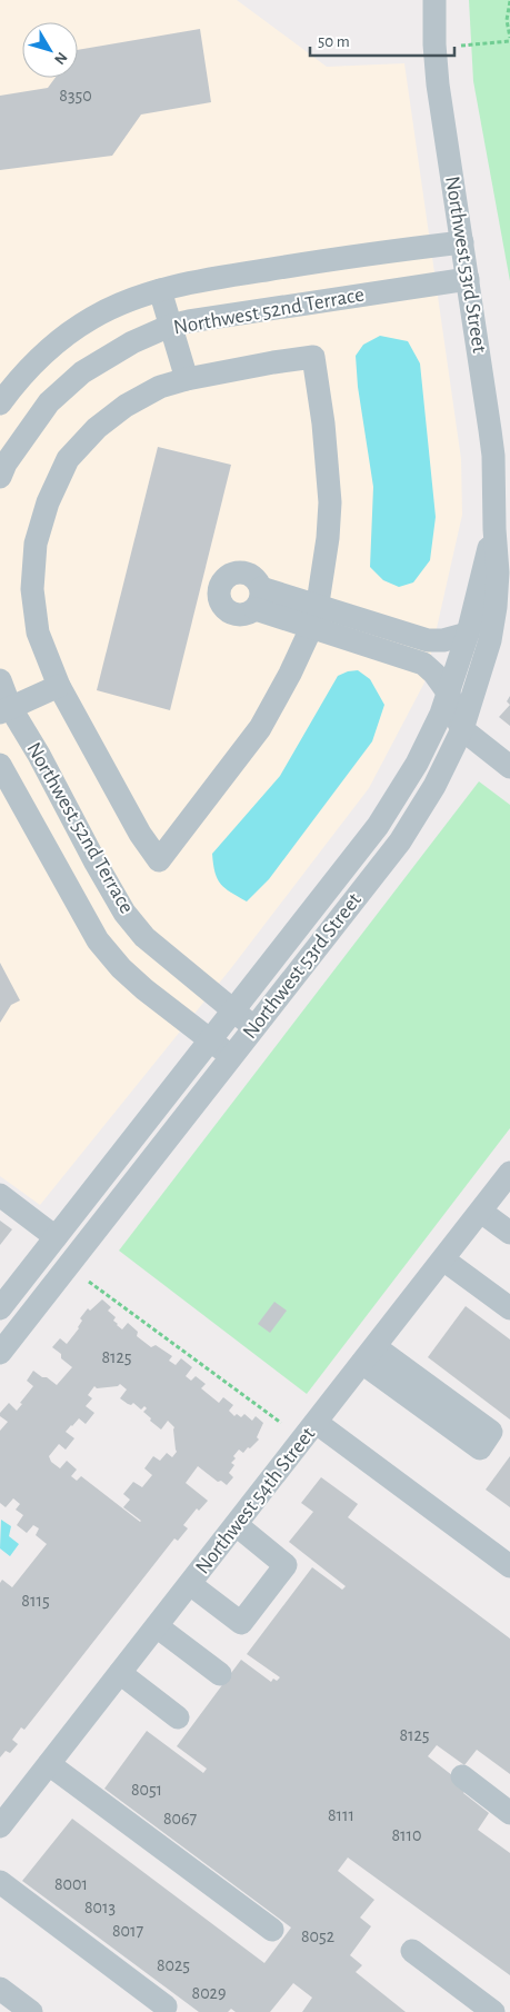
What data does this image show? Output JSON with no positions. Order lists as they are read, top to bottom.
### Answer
{
  "streets": {
    "street": ["Northwest 53rd Street", "Northwest 52nd Terrace", "Northwest 54th Street"]
  },
  "crossings": [
    ["Northwest 53rd Street", "Northwest 52nd Terrace"]
  ],
  "house_numbers": [
    "8350",
    "8125",
    "8115",
    "8125",
    "8051",
    "8111",
    "8067",
    "8110",
    "8001",
    "8013",
    "8017",
    "8052",
    "8025",
    "8029"
  ],
  "scale_bar": "50 m",
  "north": "bottom right"
}
